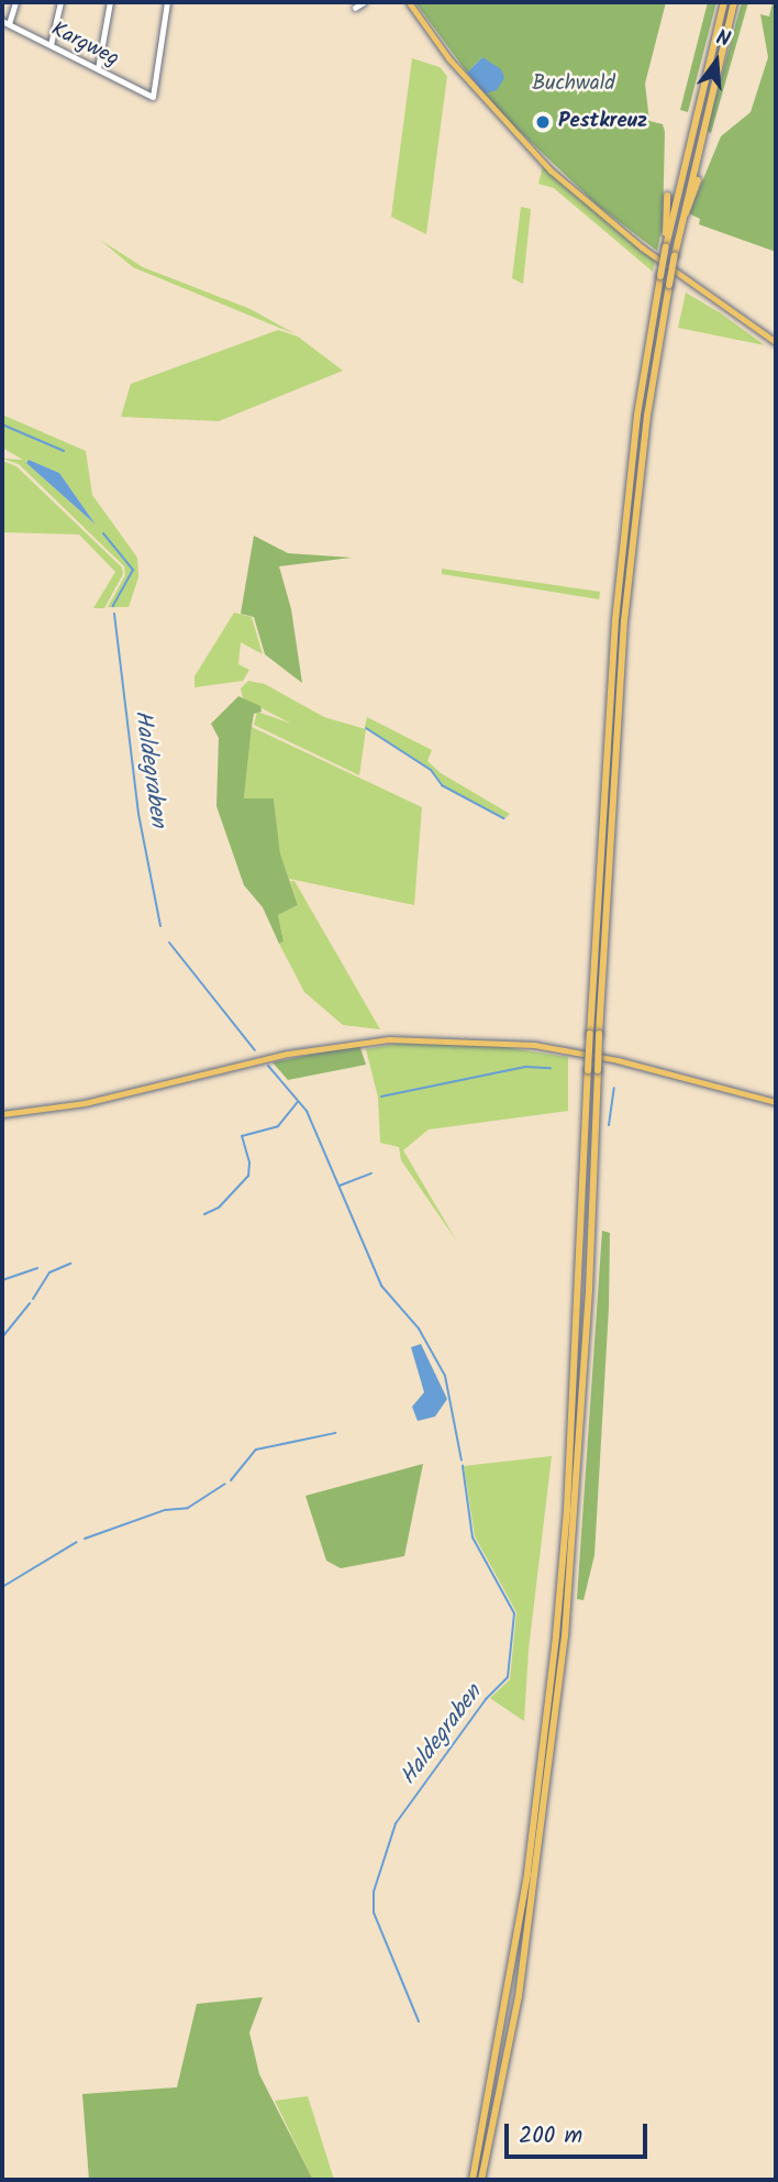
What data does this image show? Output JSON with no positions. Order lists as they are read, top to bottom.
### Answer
{
  "streets": {
    "street": ["Kargweg"]
  },
  "water": ["Haldegraben"],
  "parks": ["Buchwald"],
  "places": ["Pestkreuz"],
  "scale_bar": "200 m",
  "north": "top"
}
